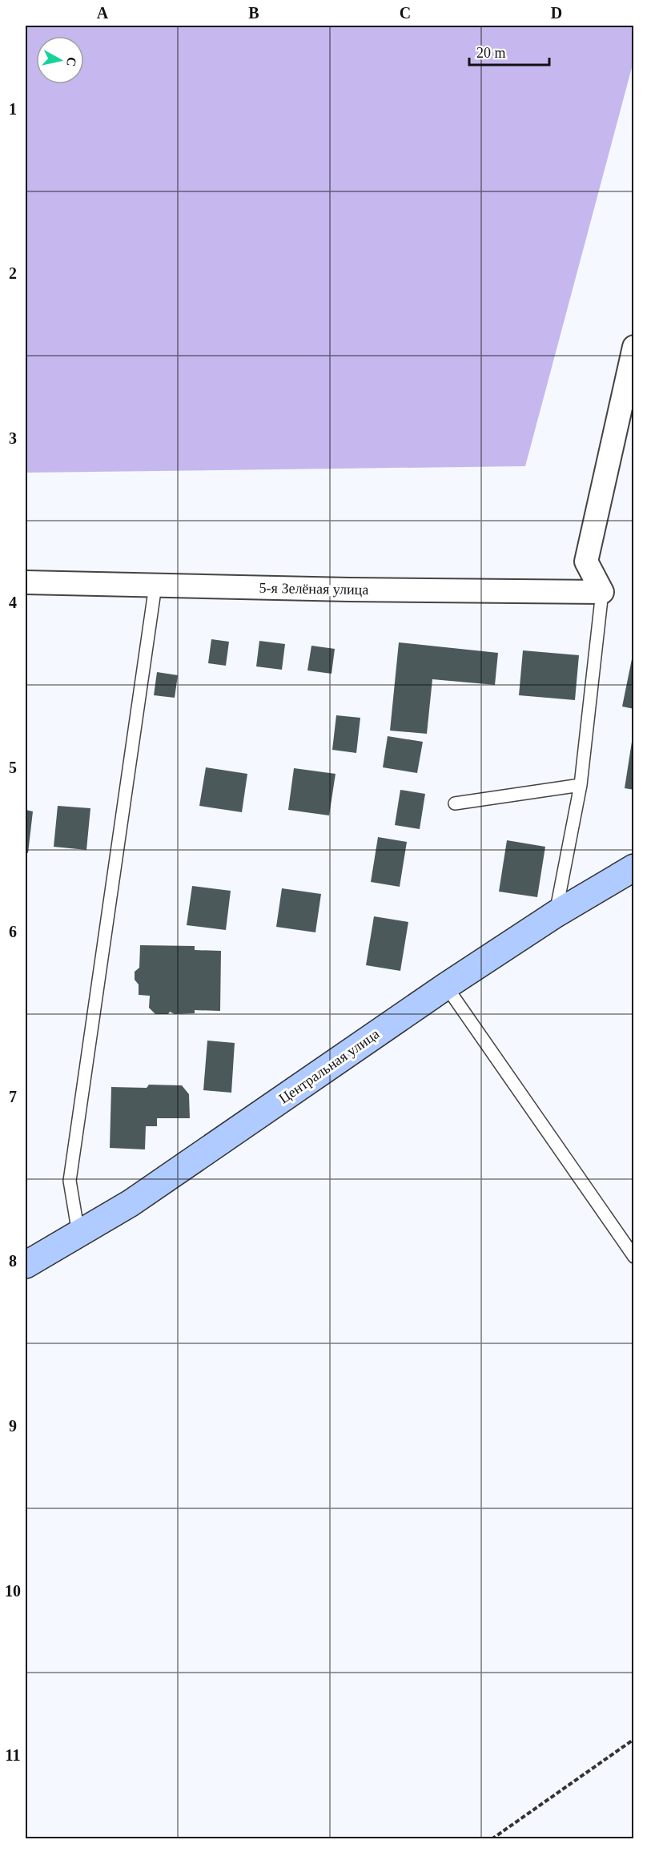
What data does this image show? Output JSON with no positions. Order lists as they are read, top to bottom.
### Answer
{
  "streets": {
    "street": ["5-я Зелёная улица", "Центральная улица"]
  },
  "scale_bar": "20 m",
  "north": "right",
  "grid": {
    "columns": [
      "A",
      "B",
      "C",
      "D"
    ],
    "rows": [
      "1",
      "2",
      "3",
      "4",
      "5",
      "6",
      "7",
      "8",
      "9",
      "10",
      "11"
    ]
  }
}
